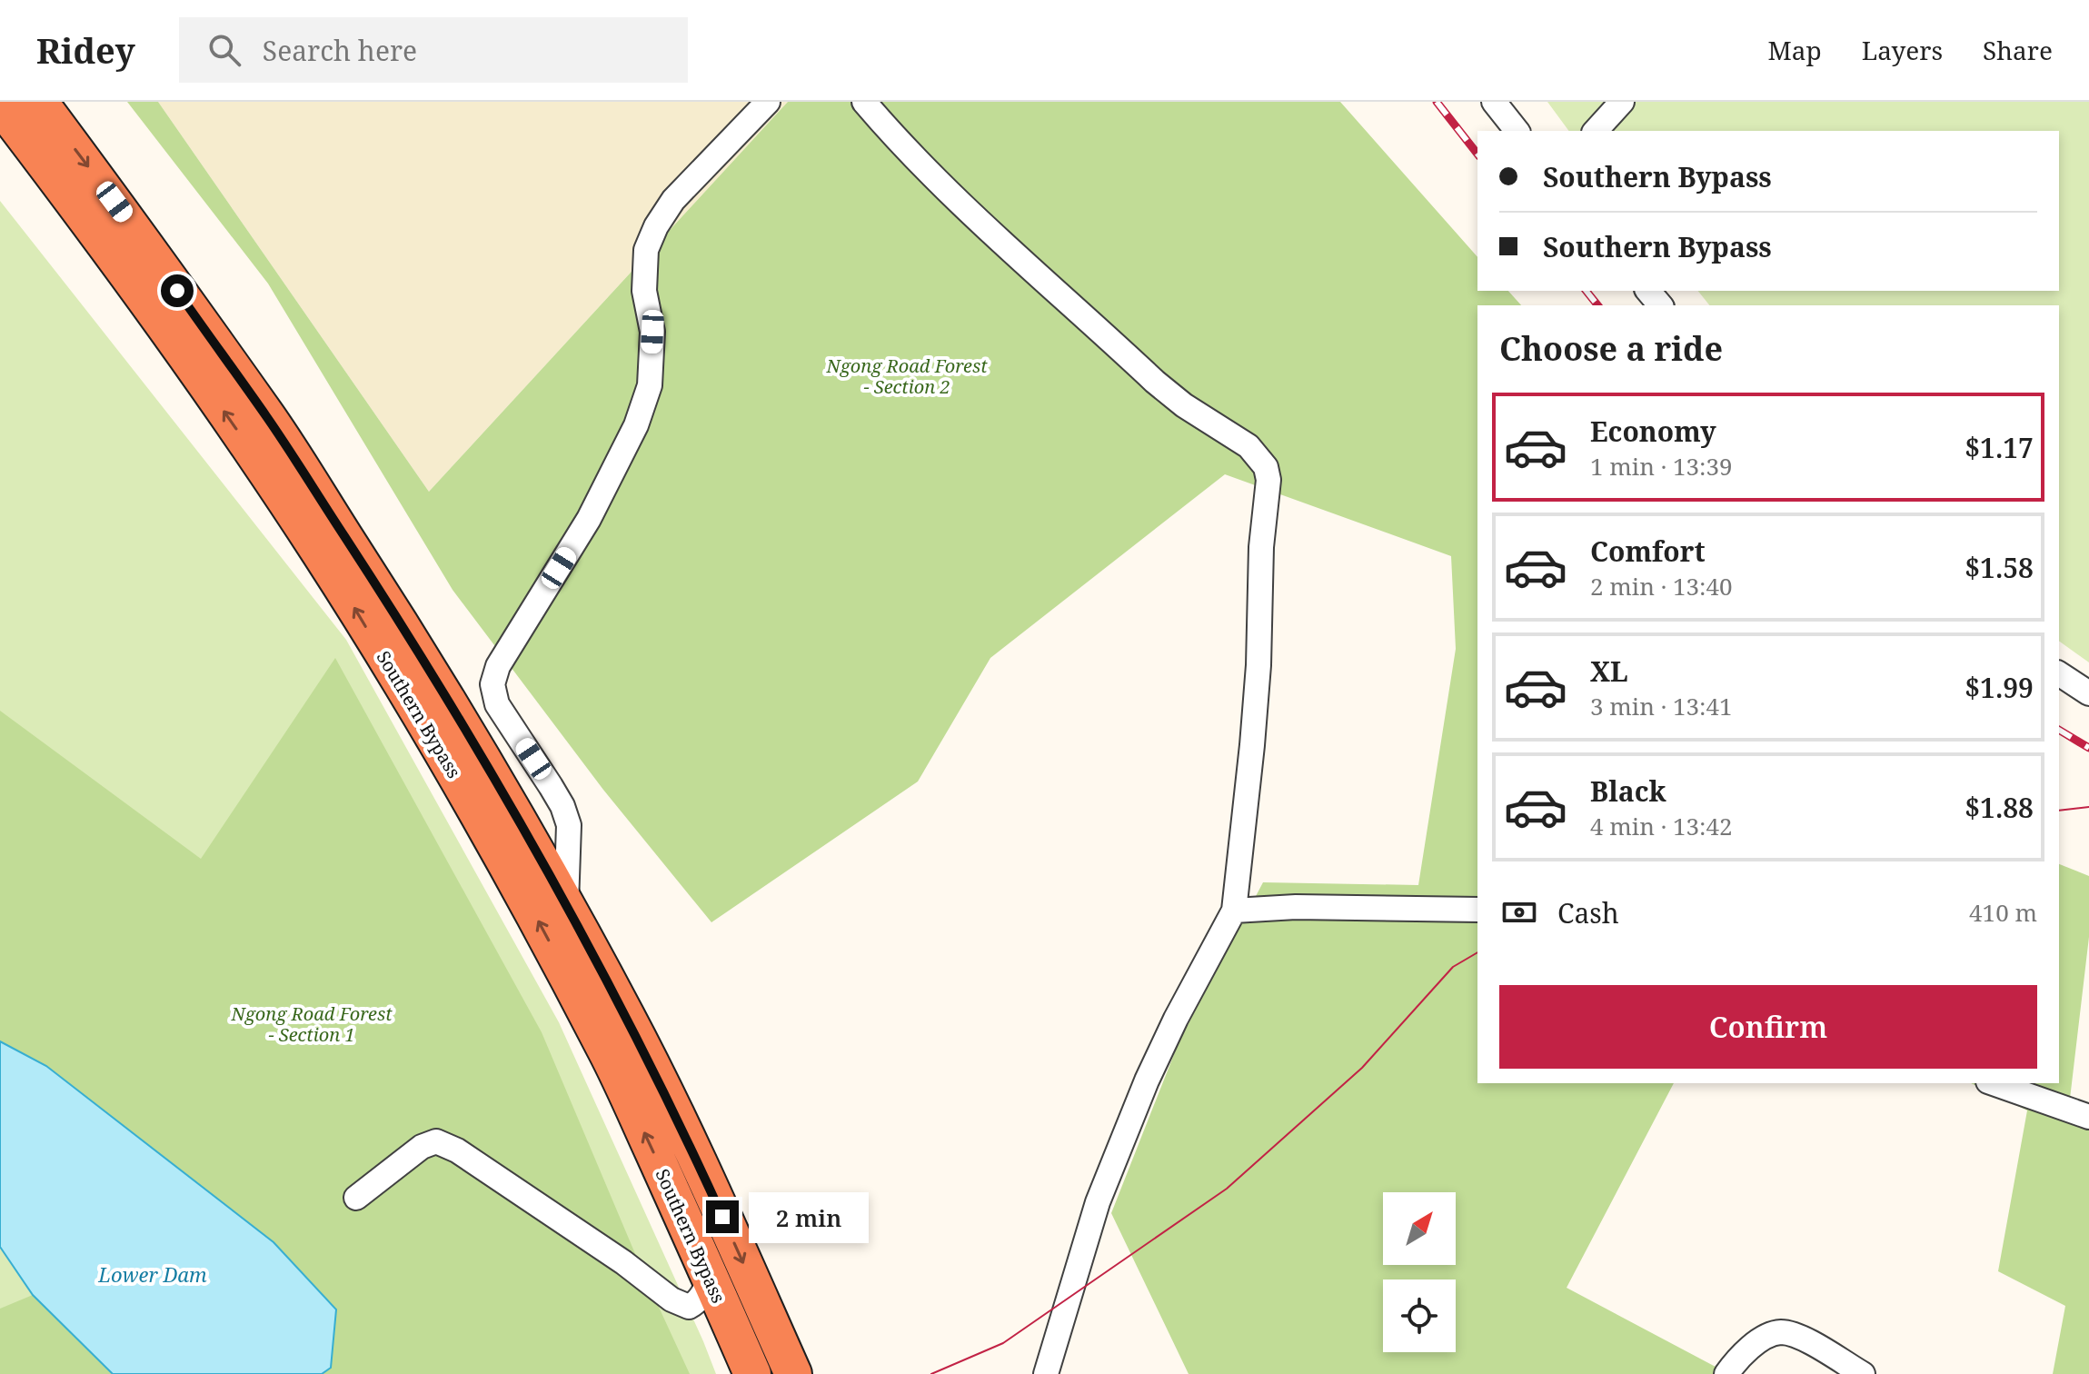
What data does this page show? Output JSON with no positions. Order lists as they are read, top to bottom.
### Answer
{
  "streets": {
    "highway": ["Southern Bypass"]
  },
  "water": ["Lower Dam"],
  "parks": ["Ngong Road Forest - Section 2", "Ngong Road Forest - Section 1"],
  "north": "top right",
  "page": {
    "header": "Ridey",
    "search": "Search here",
    "nav": ["Map", "Layers", "Share"],
    "banner": ["Southern Bypass", "Southern Bypass"],
    "heading": "Choose a ride",
    "list": [
      {
        "name": "Economy",
        "note": "1 min · 13:39",
        "value": "$1.17"
      },
      {
        "name": "Comfort",
        "note": "2 min · 13:40",
        "value": "$1.58"
      },
      {
        "name": "XL",
        "note": "3 min · 13:41",
        "value": "$1.99"
      },
      {
        "name": "Black",
        "note": "4 min · 13:42",
        "value": "$1.88"
      }
    ],
    "pay": ["Cash", "410 m"],
    "buttons": "Confirm",
    "bubble": "2 min"
  }
}
